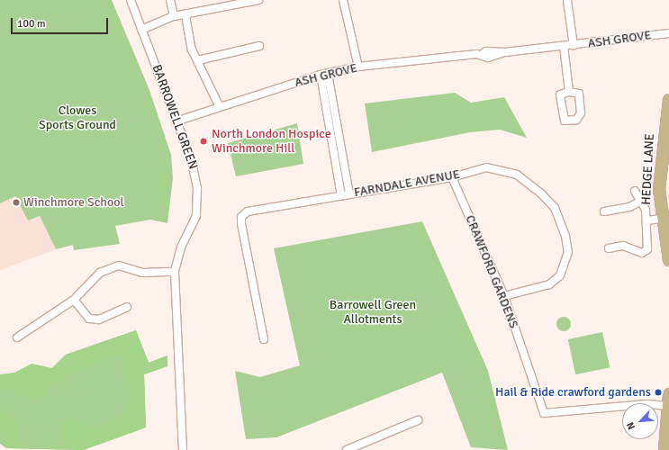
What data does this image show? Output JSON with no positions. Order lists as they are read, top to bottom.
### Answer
{
  "streets": {
    "main road": ["HEDGE LANE"],
    "street": [
      "ASH GROVE",
      "BARROWELL GREEN",
      "FARNDALE AVENUE",
      "CRAWFORD GARDENS"
    ]
  },
  "crossings": [
    ["ASH GROVE", "BARROWELL GREEN"],
    ["FARNDALE AVENUE", "CRAWFORD GARDENS"]
  ],
  "parks": ["Clowes Sports Ground", "Barrowell Green Allotments"],
  "places": ["North London Hospice Winchmore Hill", "Winchmore School", "Hail & Ride crawford gardens"],
  "scale_bar": "100 m",
  "north": "bottom left"
}
